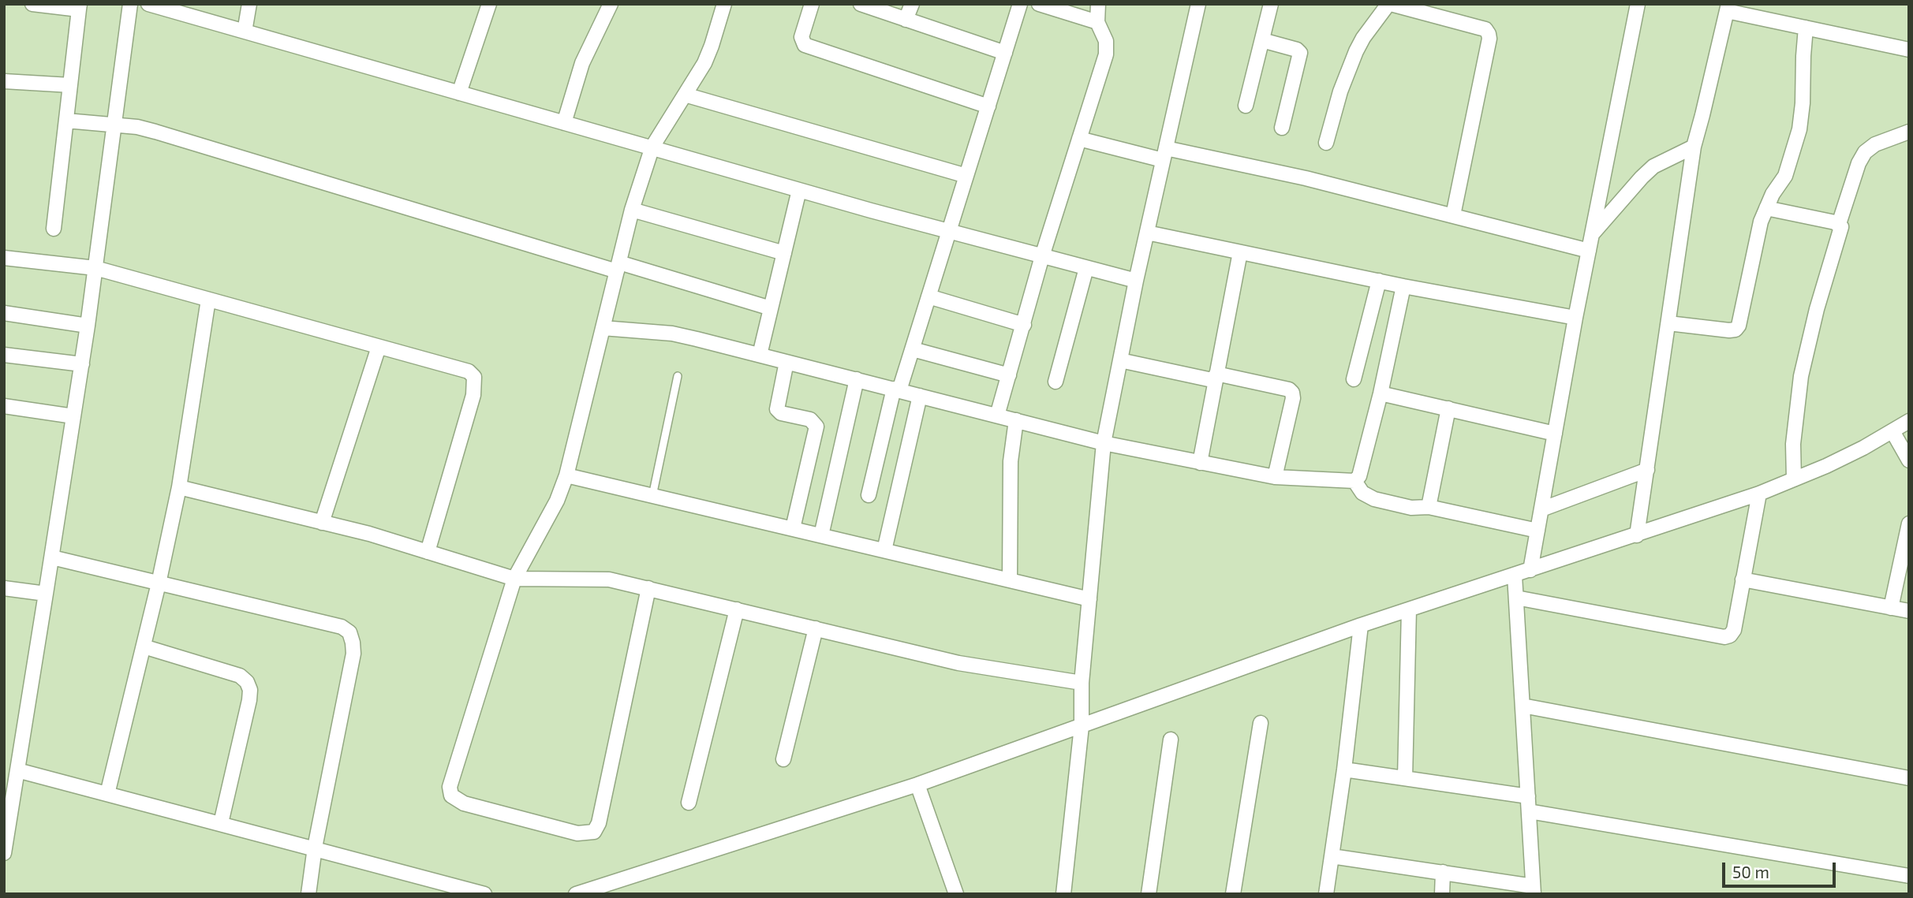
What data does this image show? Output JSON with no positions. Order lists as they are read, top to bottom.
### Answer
{
  "scale_bar": "50 m"
}
